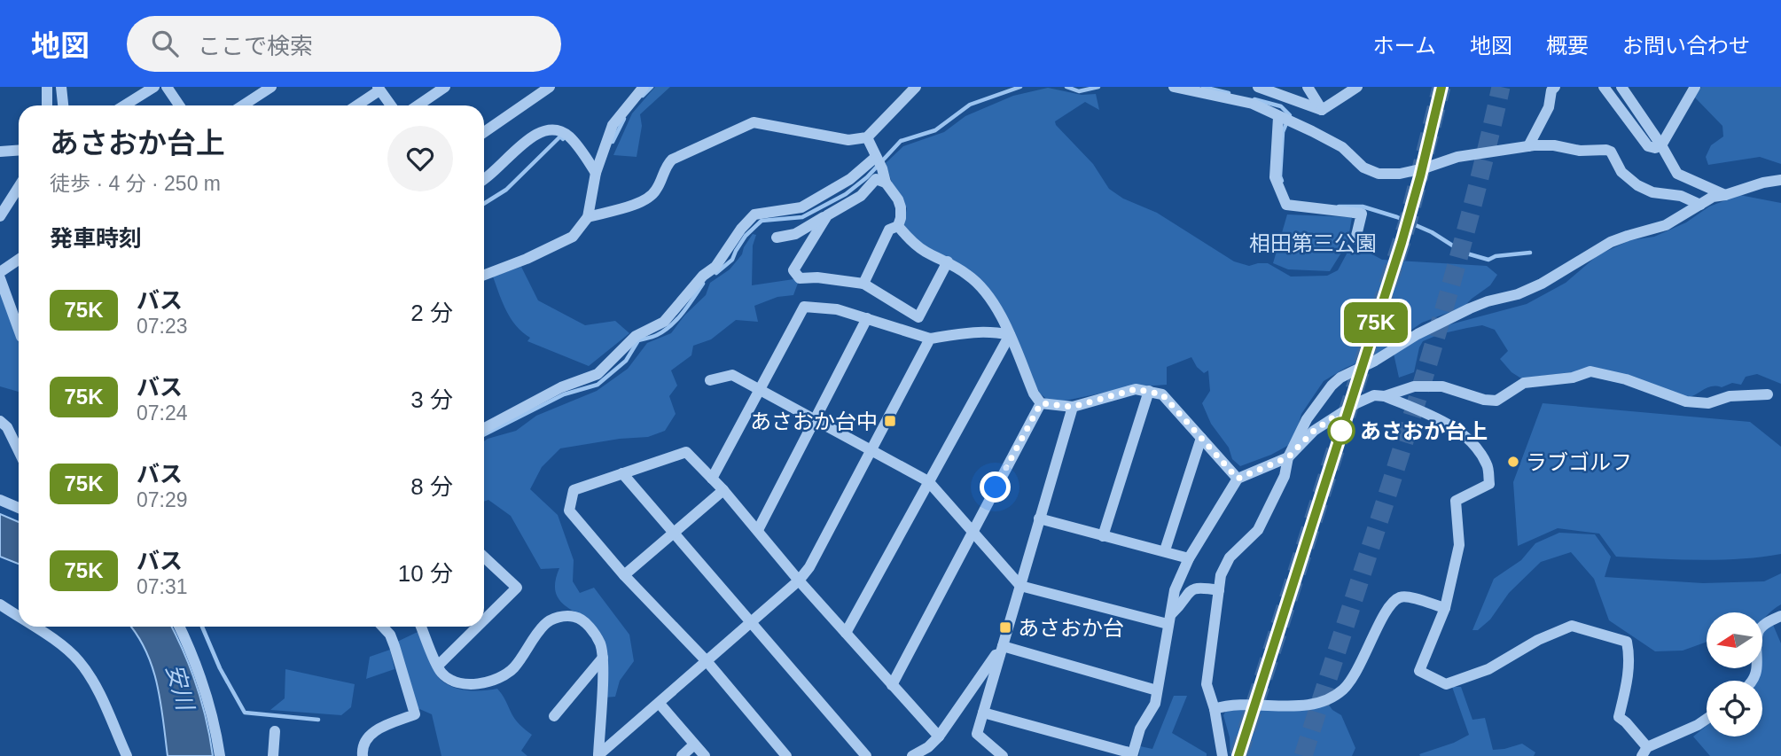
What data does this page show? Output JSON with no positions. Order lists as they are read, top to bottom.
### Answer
{
  "water": ["安川"],
  "parks": ["相田第三公園"],
  "places": {
    "transit": ["あさおか台中", "あさおか台"],
    "other": ["あさおか台上", "ラブゴルフ"]
  },
  "lines": ["bus line 75K"],
  "north": "left",
  "page": {
    "header": "地図",
    "search": "ここで検索",
    "nav": [
      "ホーム",
      "地図",
      "概要",
      "お問い合わせ"
    ],
    "on_map": "75K",
    "heading": [
      ["あさおか台上", "徒歩 · 4 分 · 250 m"],
      "発車時刻"
    ],
    "list": [
      {
        "mark": "75K",
        "name": "バス",
        "note": "07:23",
        "value": "2 分"
      },
      {
        "mark": "75K",
        "name": "バス",
        "note": "07:24",
        "value": "3 分"
      },
      {
        "mark": "75K",
        "name": "バス",
        "note": "07:29",
        "value": "8 分"
      },
      {
        "mark": "75K",
        "name": "バス",
        "note": "07:31",
        "value": "10 分"
      }
    ]
  }
}
